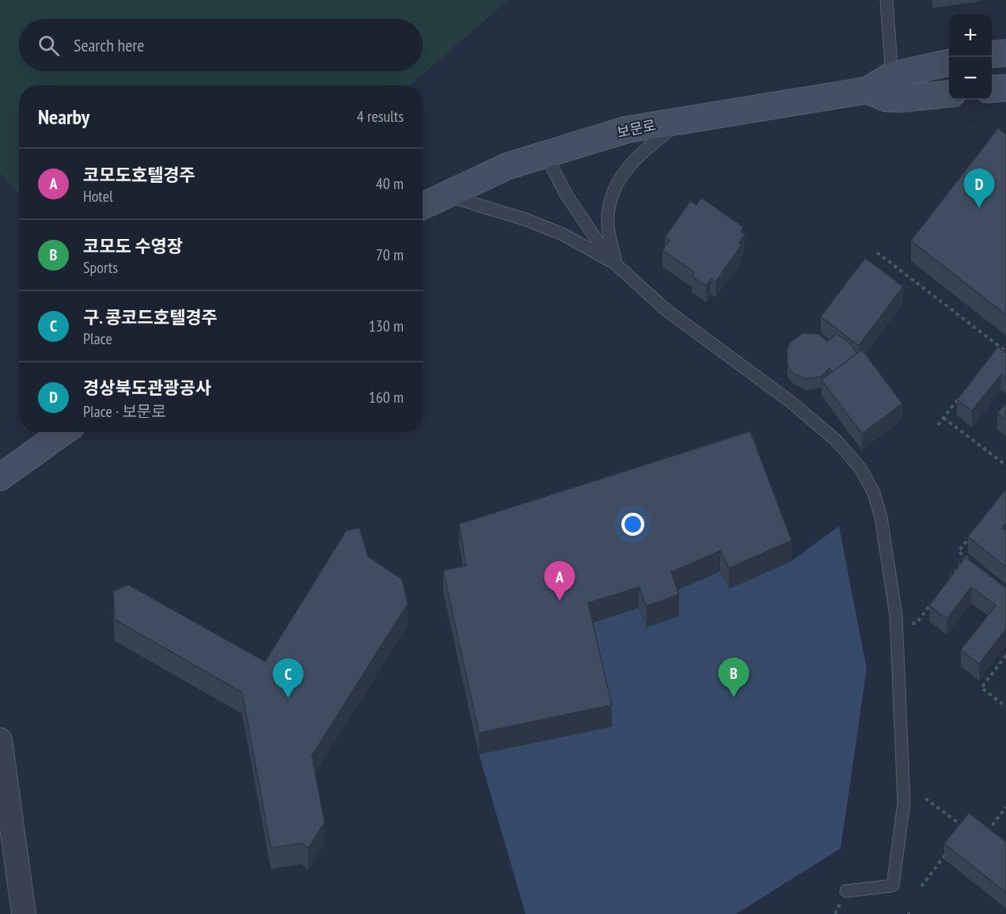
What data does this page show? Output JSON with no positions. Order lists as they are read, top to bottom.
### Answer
{
  "streets": {
    "street": ["보문로"]
  },
  "page": {
    "map_buttons": ["+", "−"],
    "search": "Search here",
    "heading": ["Nearby", "4 results"],
    "list": [
      {
        "mark": "A",
        "name": "코모도호텔경주",
        "note": "Hotel",
        "value": "40 m"
      },
      {
        "mark": "B",
        "name": "코모도 수영장",
        "note": "Sports",
        "value": "70 m"
      },
      {
        "mark": "C",
        "name": "구. 콩코드호텔경주",
        "note": "Place",
        "value": "130 m"
      },
      {
        "mark": "D",
        "name": "경상북도관광공사",
        "note": "Place · 보문로",
        "value": "160 m"
      }
    ],
    "pins": [
      "D",
      "A",
      "B",
      "C"
    ]
  }
}
